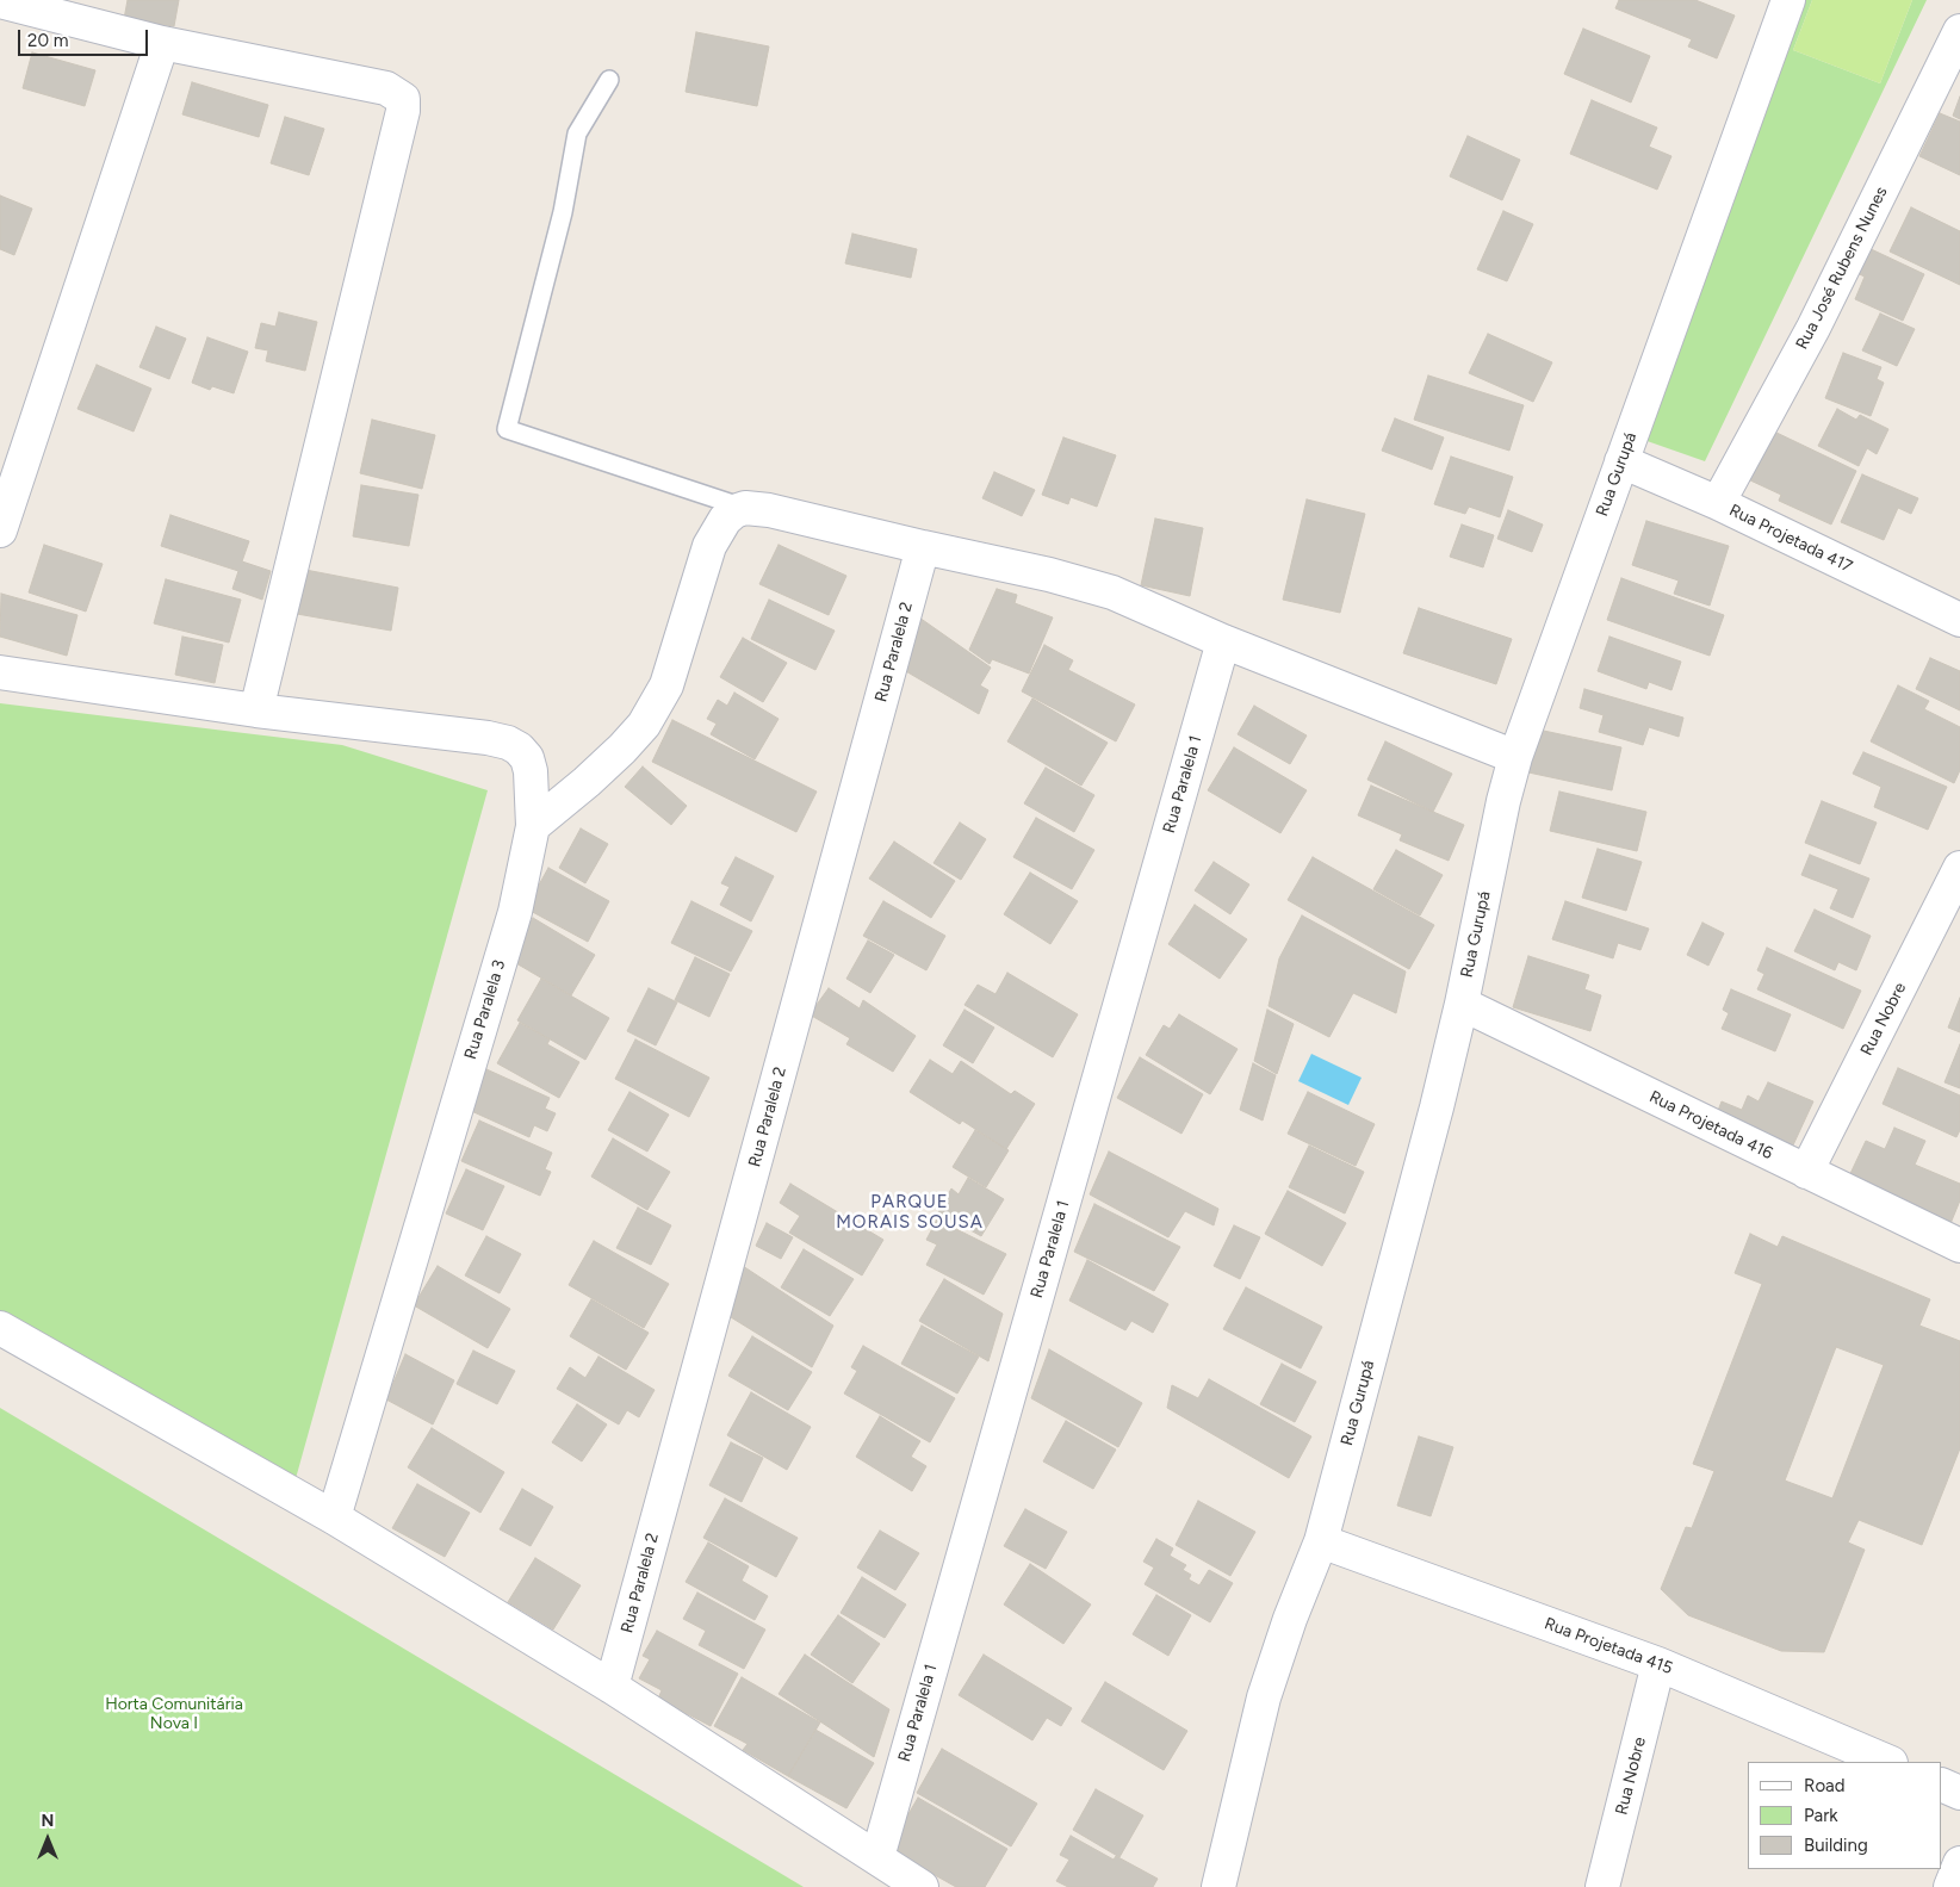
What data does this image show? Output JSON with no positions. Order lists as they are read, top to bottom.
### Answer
{
  "streets": {
    "street": [
      "Rua José Rubens Nunes",
      "Rua Gurupá",
      "Rua Projetada 417",
      "Rua Paralela 2",
      "Rua Paralela 1",
      "Rua Paralela 3",
      "Rua Nobre",
      "Rua Projetada 416",
      "Rua Projetada 415"
    ]
  },
  "crossings": [
    ["Rua José Rubens Nunes", "Rua Projetada 417"],
    ["Rua Gurupá", "Rua Projetada 417"],
    ["Rua Gurupá", "Rua Projetada 416"],
    ["Rua Gurupá", "Rua Projetada 415"],
    ["Rua Nobre", "Rua Projetada 416"],
    ["Rua Nobre", "Rua Projetada 415"]
  ],
  "districts": ["PARQUE MORAIS SOUSA"],
  "parks": ["Horta Comunitária Nova I"],
  "legend": ["Road", "Park", "Building"],
  "scale_bar": "20 m",
  "north": "top"
}
